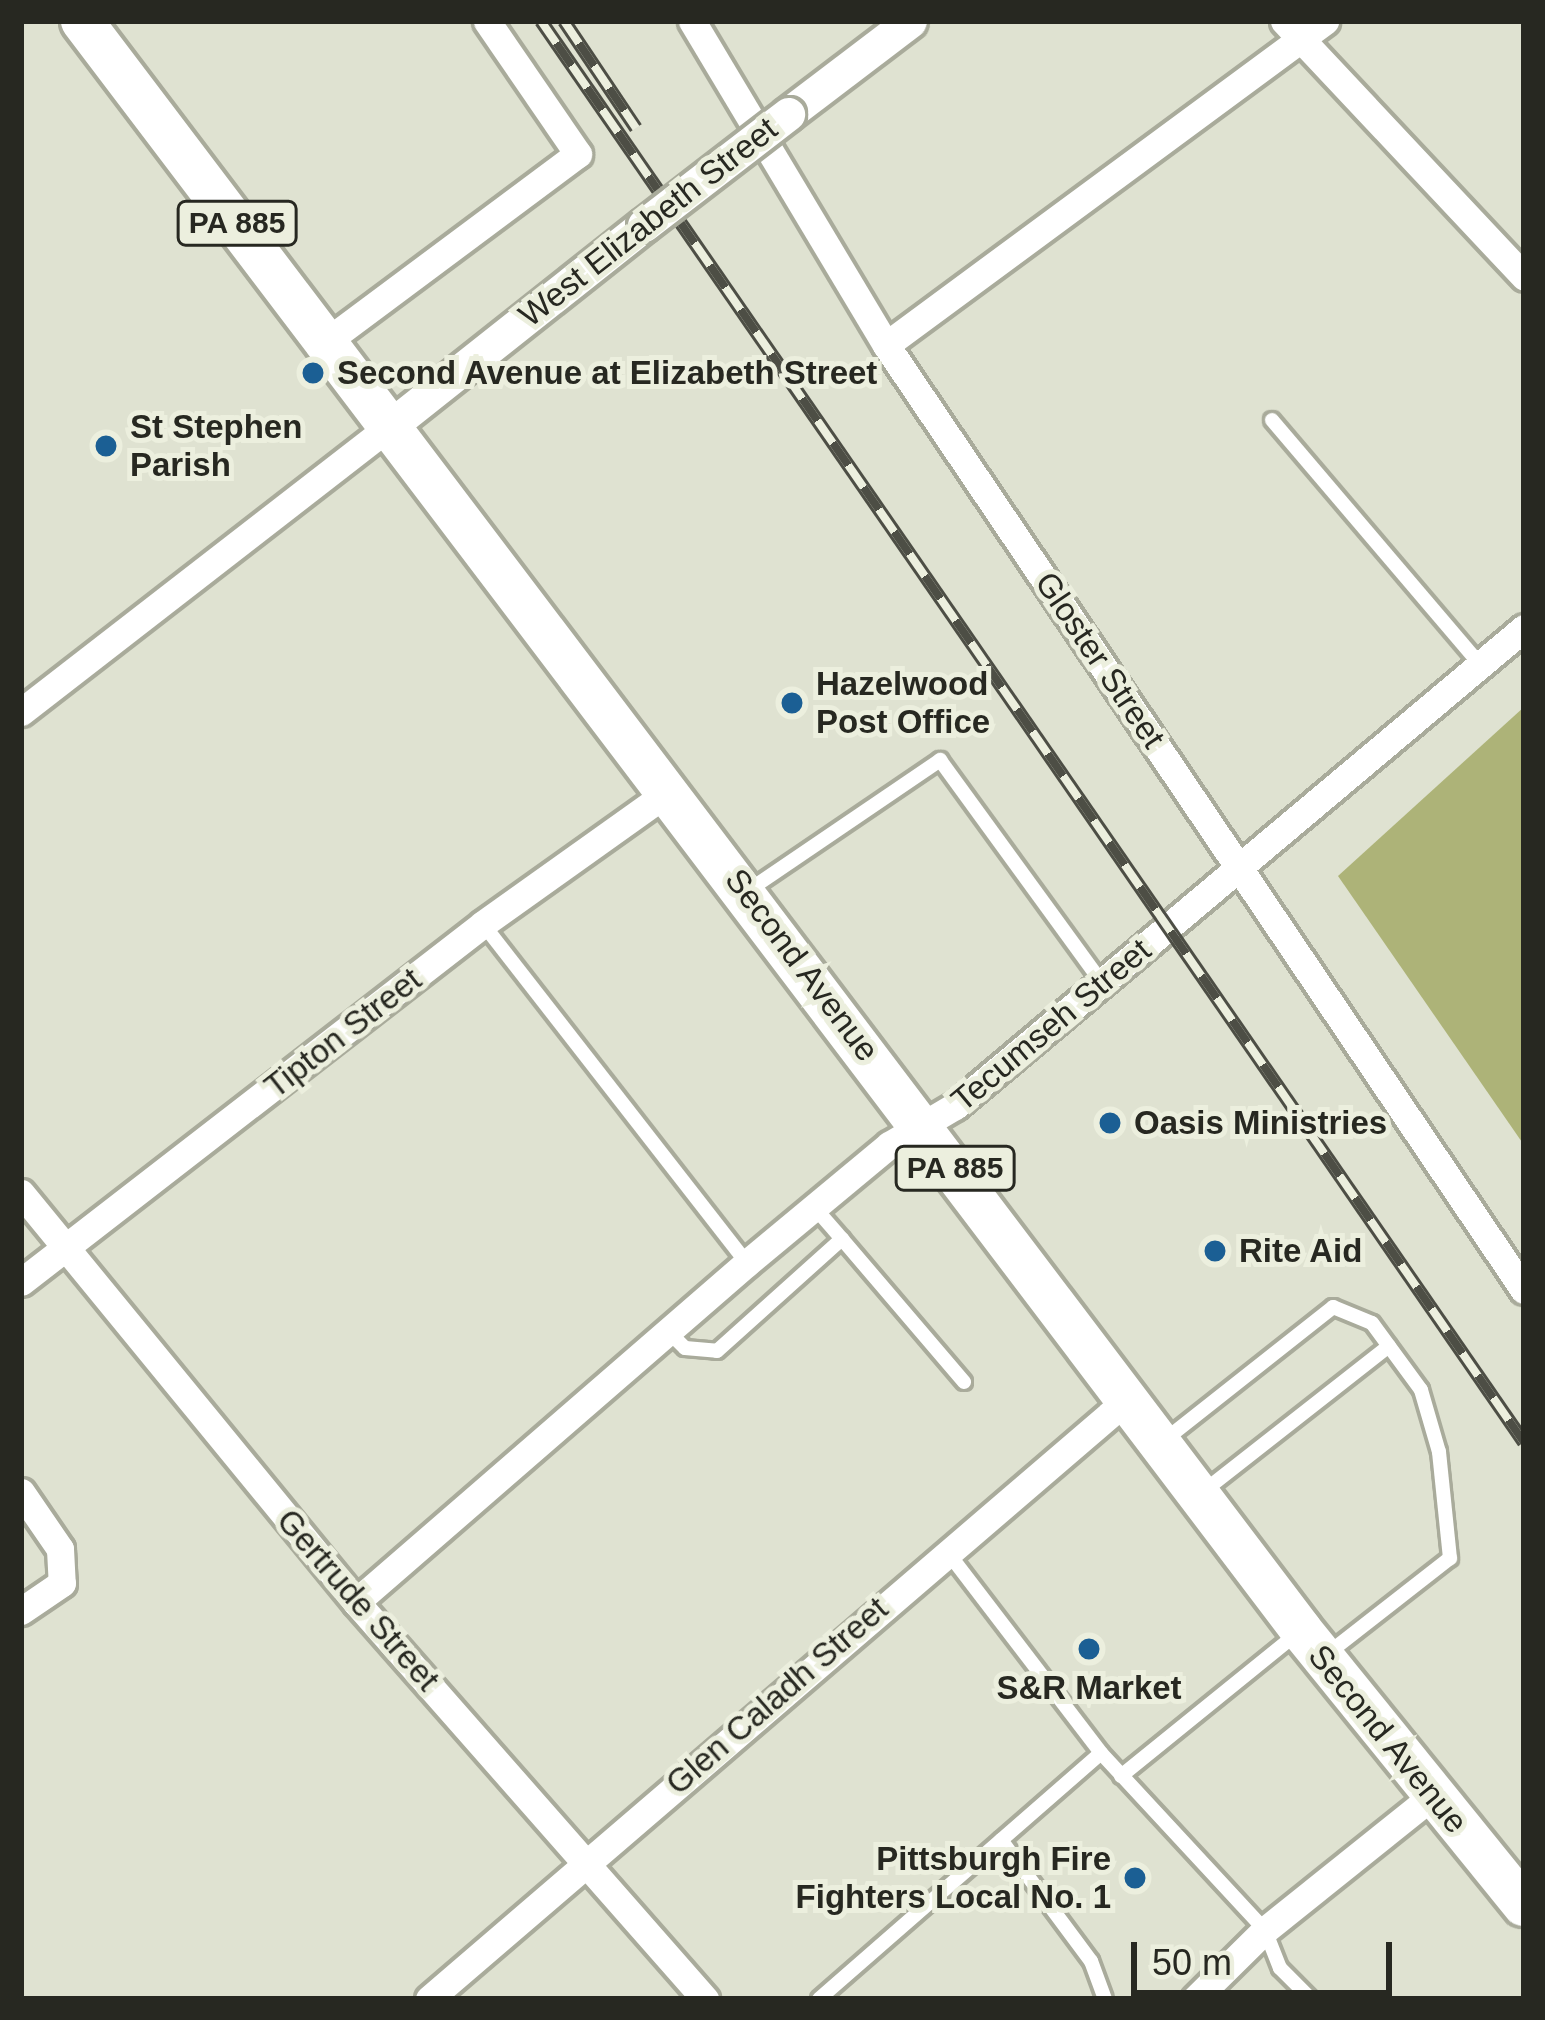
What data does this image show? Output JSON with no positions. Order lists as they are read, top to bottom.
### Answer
{
  "streets": {
    "main road": ["PA 885", "Second Avenue"],
    "street": [
      "West Elizabeth Street",
      "Gloster Street",
      "Tecumseh Street",
      "Tipton Street",
      "Gertrude Street",
      "Glen Caladh Street"
    ]
  },
  "crossings": [
    ["West Elizabeth Street", "Second Avenue"],
    ["Gloster Street", "Tecumseh Street"],
    ["Second Avenue", "Tecumseh Street"],
    ["Second Avenue", "Tipton Street"],
    ["Second Avenue", "Glen Caladh Street"],
    ["Tecumseh Street", "Gertrude Street"],
    ["Tipton Street", "Gertrude Street"],
    ["Gertrude Street", "Glen Caladh Street"]
  ],
  "places": [
    "Second Avenue at Elizabeth Street",
    "St Stephen Parish",
    "Hazelwood Post Office",
    "Oasis Ministries",
    "Rite Aid",
    "S&R Market",
    "Pittsburgh Fire Fighters Local No. 1"
  ],
  "scale_bar": "50 m"
}
